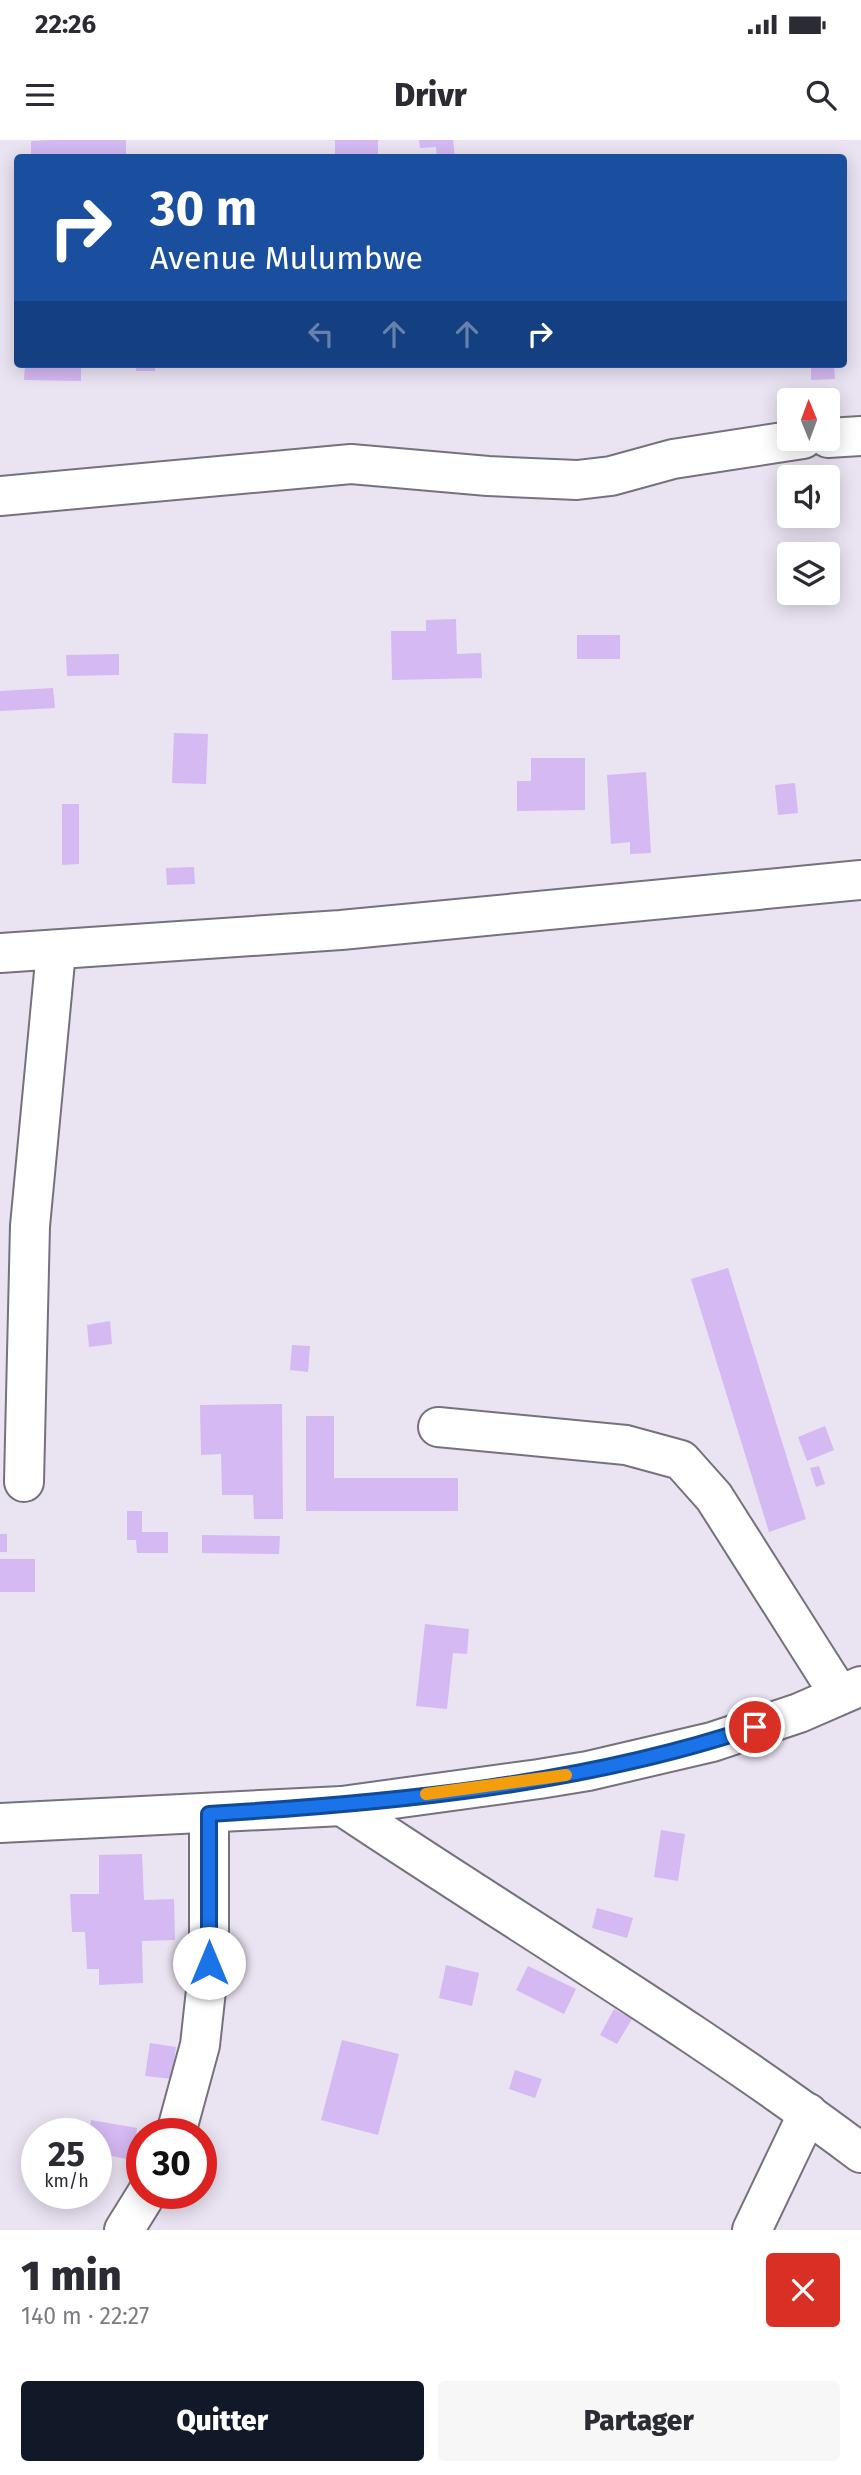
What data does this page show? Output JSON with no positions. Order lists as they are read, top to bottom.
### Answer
{
  "north": "top",
  "page": {
    "status": "22:26",
    "header": "Drivr",
    "turn": ["30 m", "Avenue Mulumbwe"],
    "speed": "25 km/h",
    "limit": "30",
    "heading": ["1 min", "140 m · 22:27"],
    "buttons": ["Quitter", "Partager"]
  }
}
